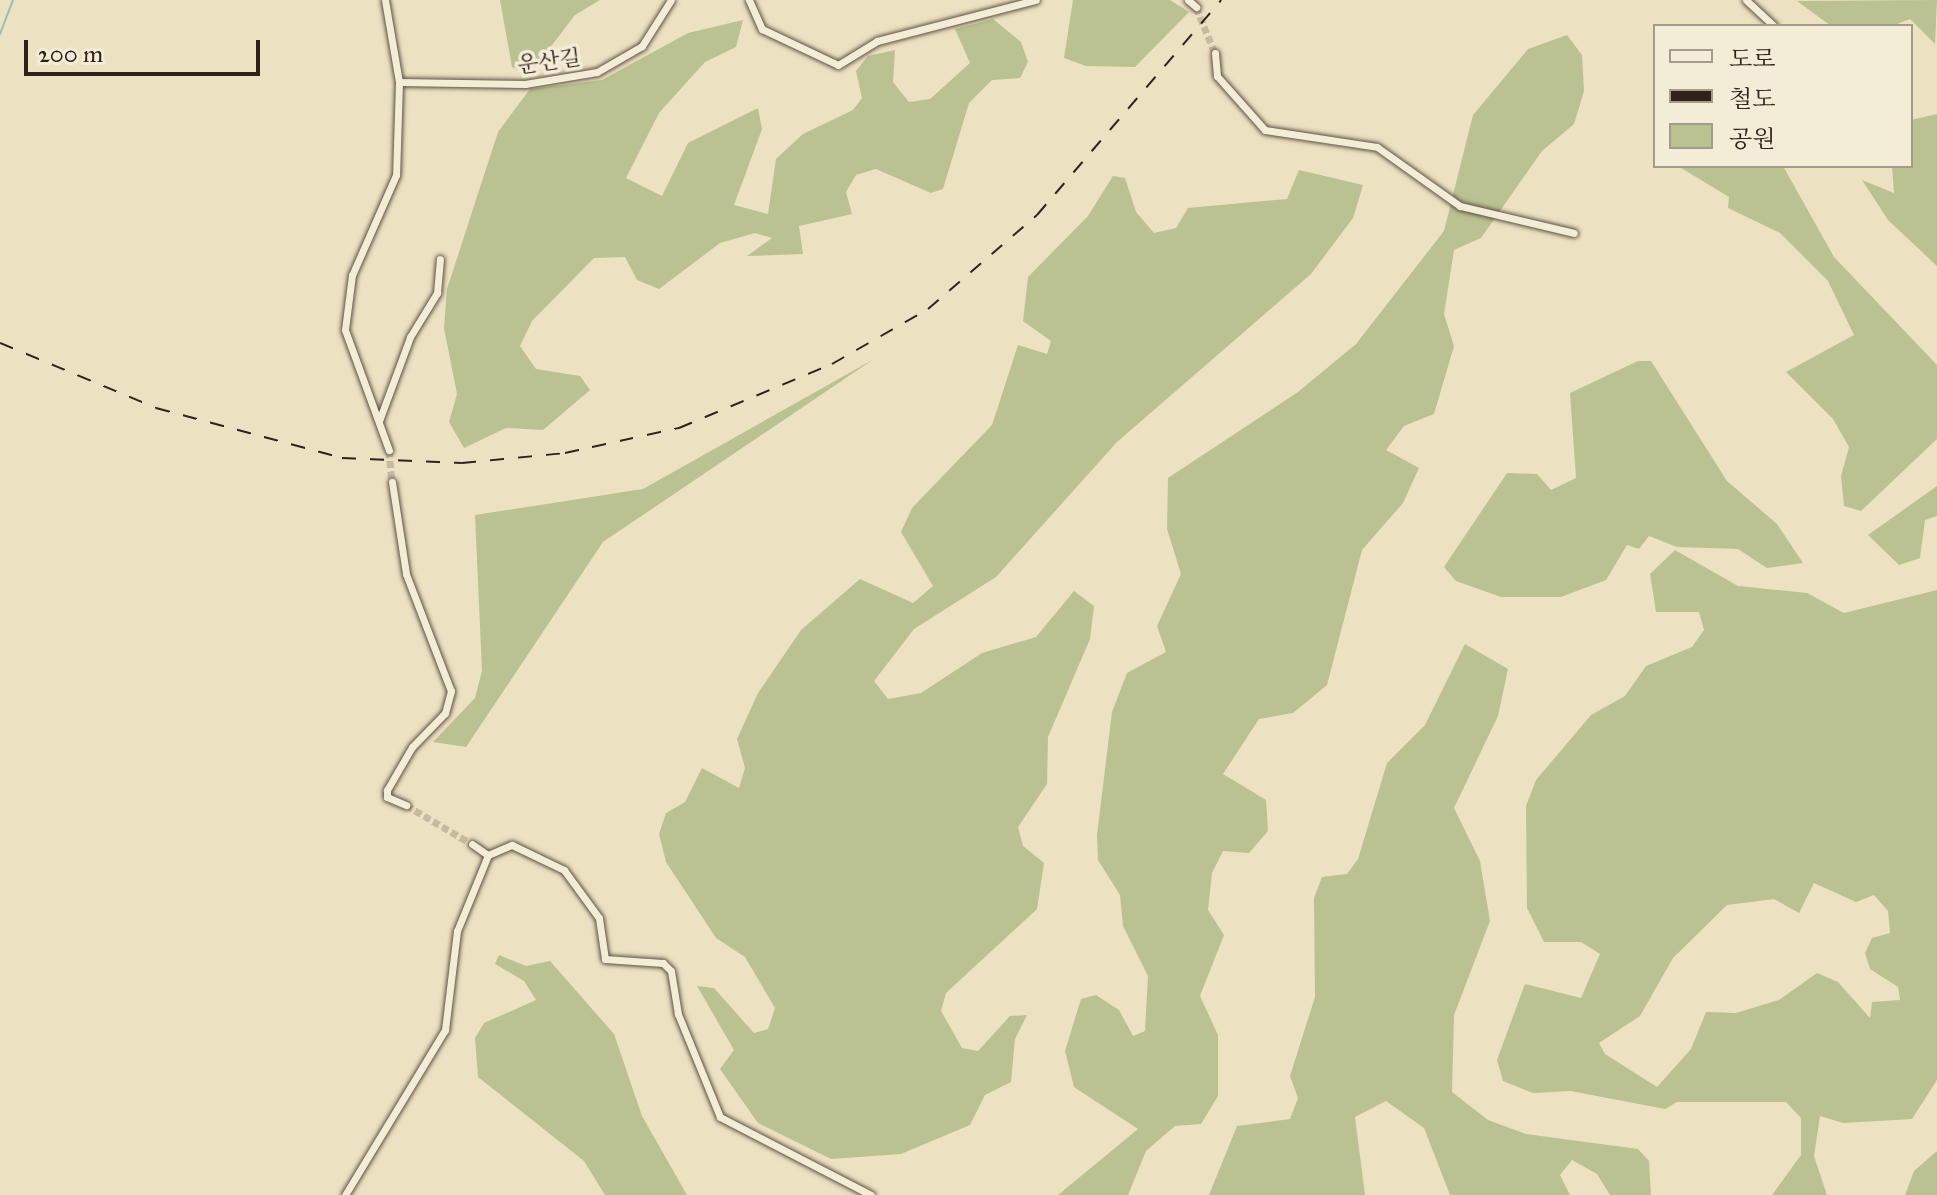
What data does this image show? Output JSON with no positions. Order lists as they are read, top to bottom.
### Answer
{
  "streets": {
    "street": ["운산길"]
  },
  "legend": ["도로", "철도", "공원"],
  "scale_bar": "200 m"
}
